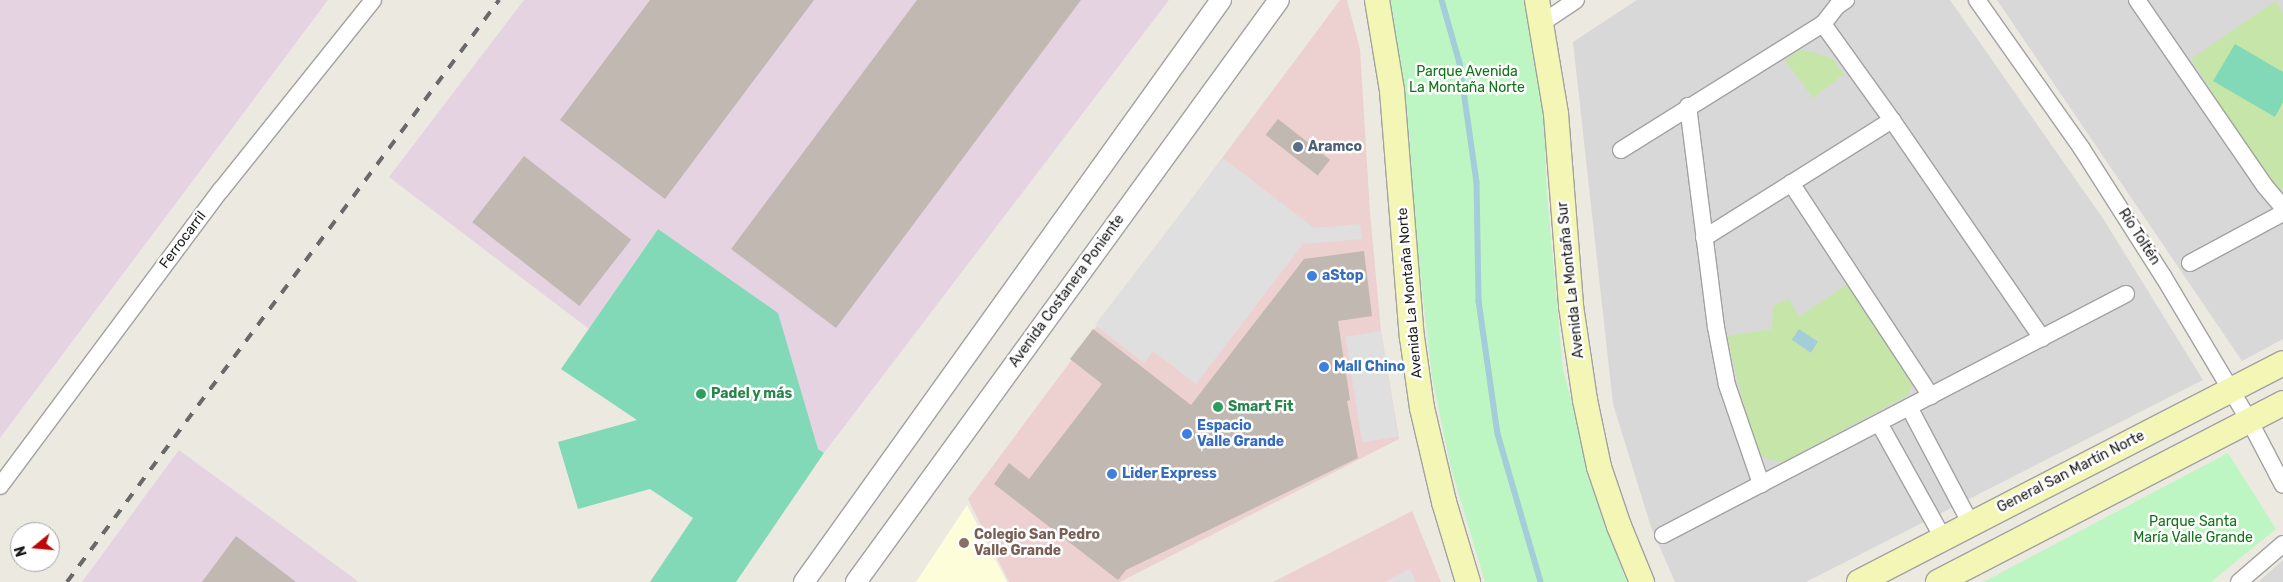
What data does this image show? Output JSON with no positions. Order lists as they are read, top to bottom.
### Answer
{
  "streets": {
    "main road": ["Avenida La Montaña Sur", "Avenida La Montaña Norte", "General San Martín Norte"],
    "street": ["Río Toltén", "Ferrocarril", "Avenida Costanera Poniente"]
  },
  "crossings": [
    ["Río Toltén", "General San Martín Norte"]
  ],
  "parks": ["Parque Avenida La Montaña Norte", "Parque Santa María Valle Grande"],
  "places": [
    "Aramco",
    "aStop",
    "Mall Chino",
    "Padel y más",
    "Smart Fit",
    "Espacio Valle Grande",
    "Lider Express",
    "Colegio San Pedro Valle Grande"
  ],
  "north": "left"
}
